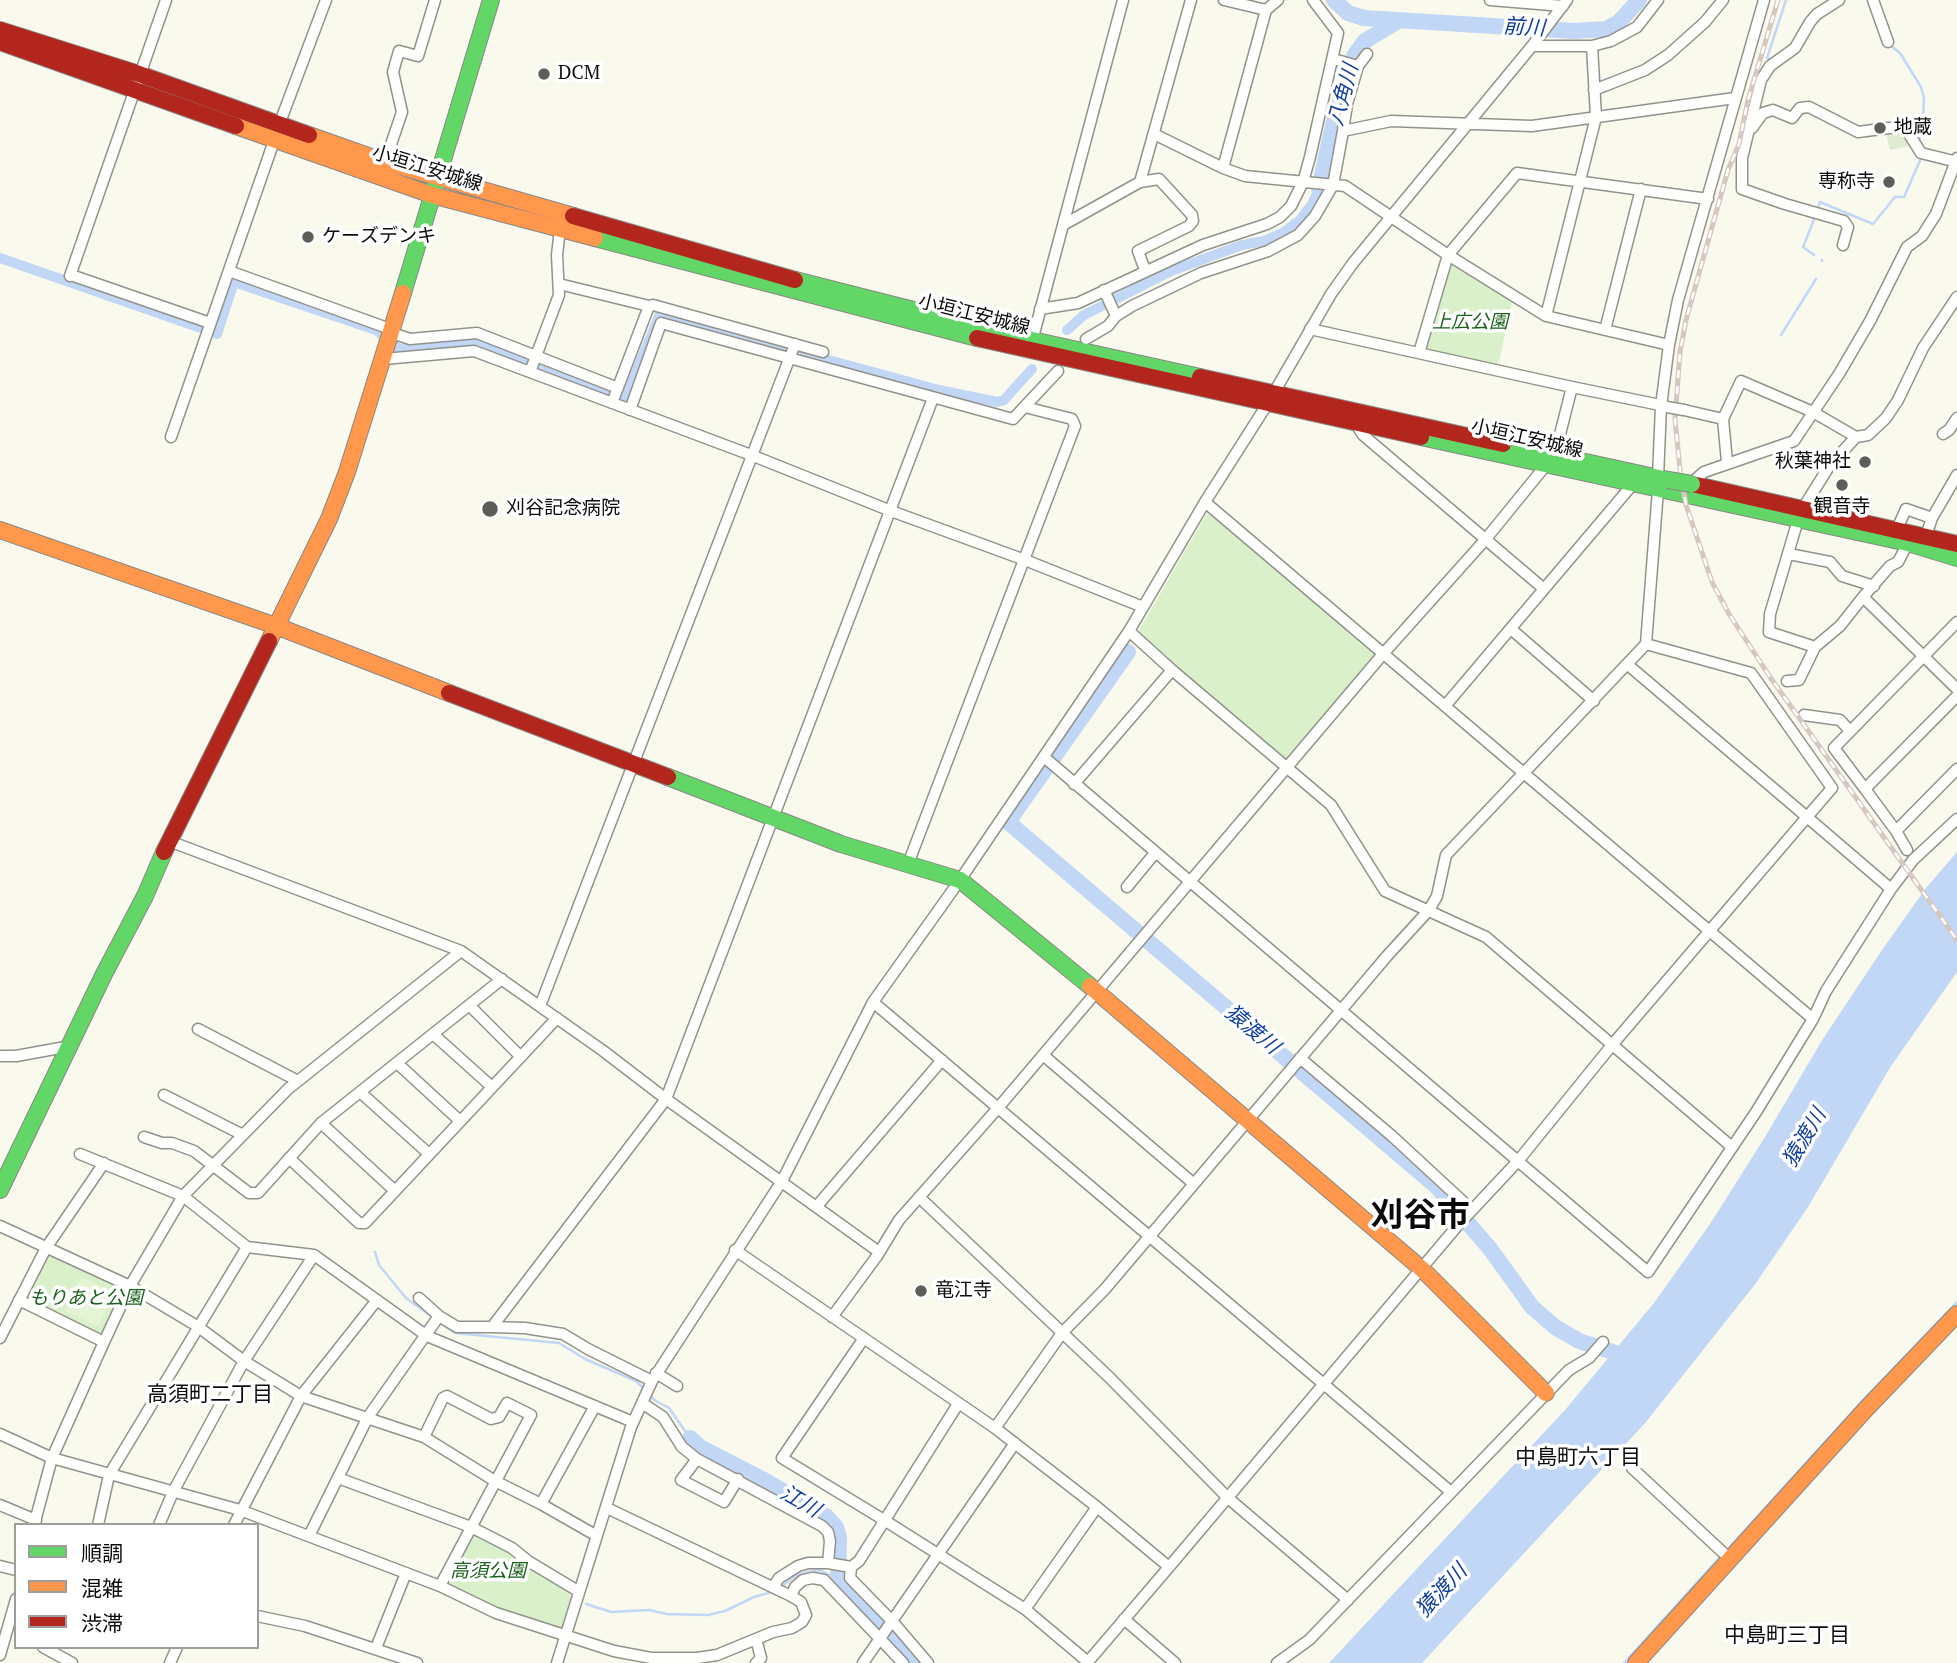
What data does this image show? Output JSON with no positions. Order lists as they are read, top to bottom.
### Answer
{
  "streets": {
    "street": ["小垣江安城線"]
  },
  "districts": [
    "刈谷市",
    "高須町二丁目",
    "中島町六丁目",
    "中島町三丁目"
  ],
  "water": [
    "前川",
    "八角川",
    "猿渡川",
    "江川"
  ],
  "parks": ["上広公園", "もりあと公園", "高須公園"],
  "places": [
    "DCM",
    "地蔵",
    "専称寺",
    "ケーズデンキ",
    "秋葉神社",
    "観音寺",
    "刈谷記念病院",
    "竜江寺"
  ],
  "legend": ["順調", "混雑", "渋滞"]
}
